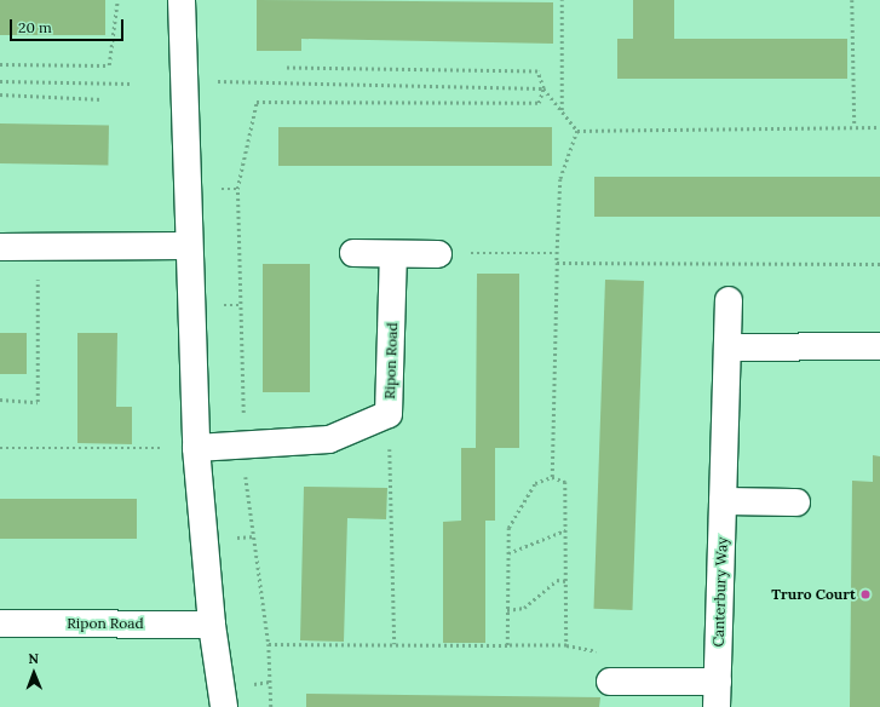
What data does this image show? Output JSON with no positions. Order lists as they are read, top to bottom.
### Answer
{
  "streets": {
    "street": ["Ripon Road", "Canterbury Way"]
  },
  "places": ["Truro Court"],
  "scale_bar": "20 m",
  "north": "top"
}
